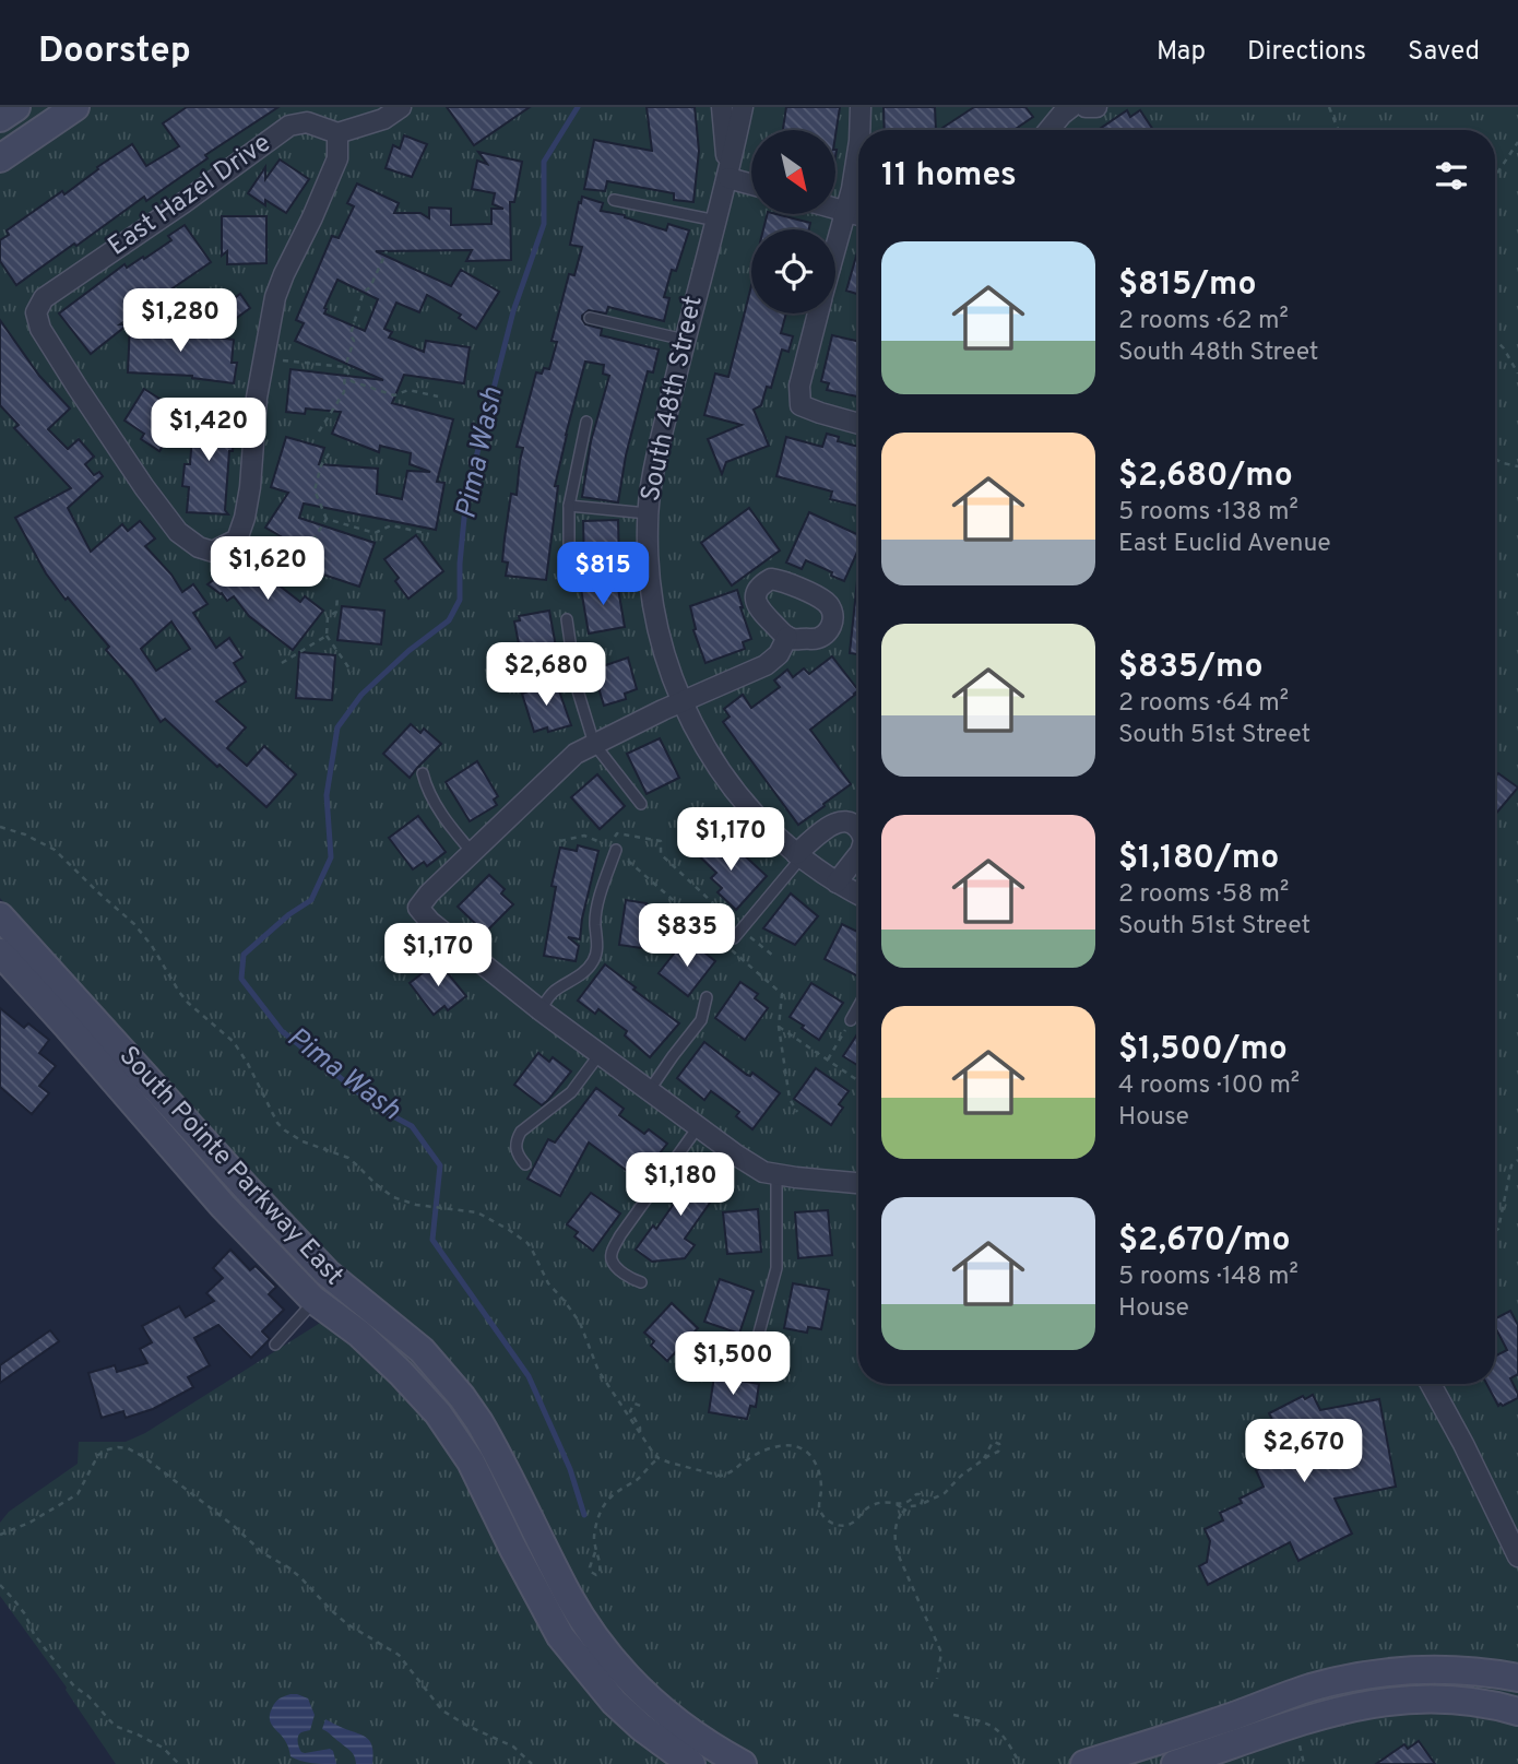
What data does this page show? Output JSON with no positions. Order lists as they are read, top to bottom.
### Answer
{
  "streets": {
    "main road": ["South Pointe Parkway East"],
    "street": ["East Hazel Drive", "South 48th Street"]
  },
  "water": ["Pima Wash"],
  "north": "bottom right",
  "page": {
    "header": "Doorstep",
    "nav": ["Map", "Directions", "Saved"],
    "heading": "11 homes",
    "list": [
      {
        "name": "$815/mo",
        "note": "2 rooms · 62 m² · South 48th Street"
      },
      {
        "name": "$2,680/mo",
        "note": "5 rooms · 138 m² · East Euclid Avenue"
      },
      {
        "name": "$835/mo",
        "note": "2 rooms · 64 m² · South 51st Street"
      },
      {
        "name": "$1,180/mo",
        "note": "2 rooms · 58 m² · South 51st Street"
      },
      {
        "name": "$1,500/mo",
        "note": "4 rooms · 100 m² · House"
      },
      {
        "name": "$2,670/mo",
        "note": "5 rooms · 148 m² · House"
      }
    ],
    "price": [
      "$1,280",
      "$1,420",
      "$1,620",
      "$815",
      "$2,680",
      "$1,170",
      "$835",
      "$1,170",
      "$1,180",
      "$1,500",
      "$2,670"
    ]
  }
}
